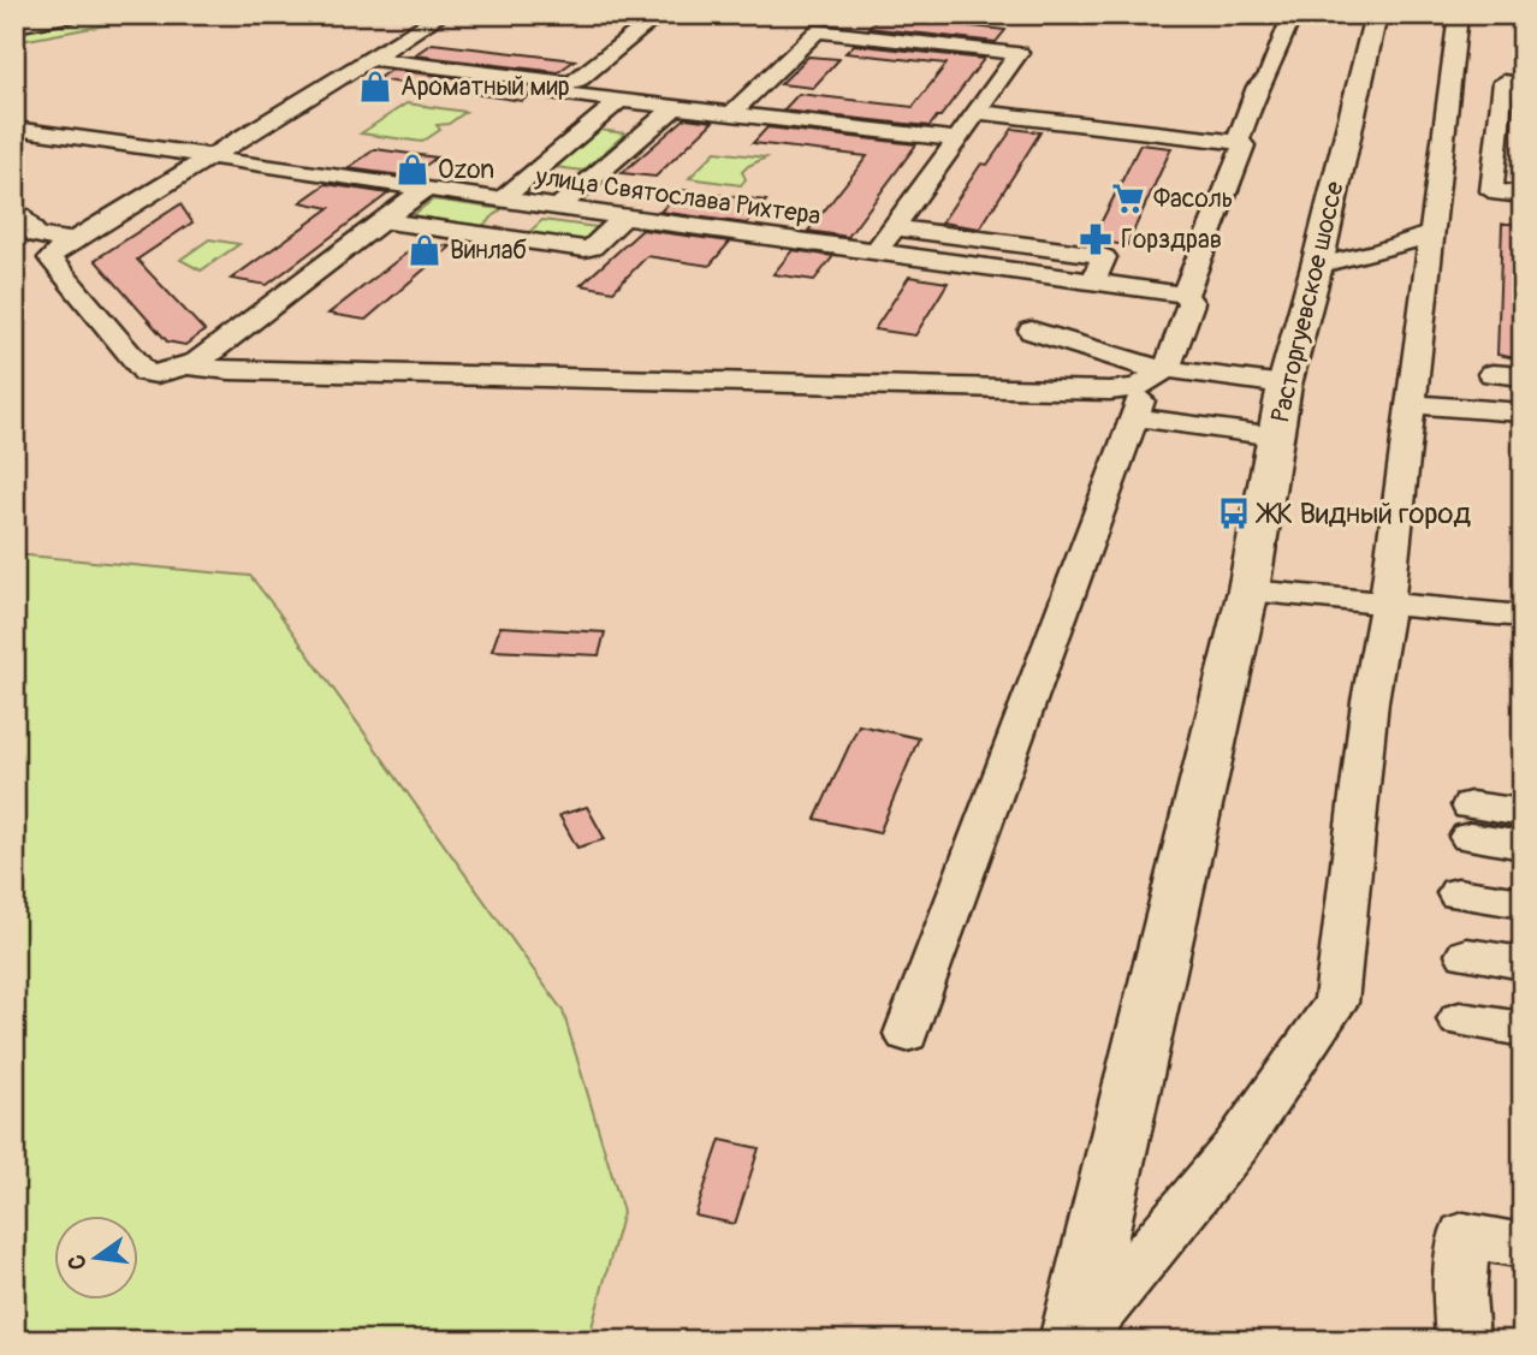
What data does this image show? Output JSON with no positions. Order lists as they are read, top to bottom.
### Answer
{
  "streets": {
    "main road": ["Расторгуевское шоссе"],
    "street": ["улица Святослава Рихтера"]
  },
  "places": {
    "shop": ["Ароматный мир", "Ozon", "Винлаб"],
    "supermarket": ["Фасоль"],
    "pharmacy": ["Горздрав"],
    "bus stop": ["ЖК Видный город"]
  },
  "north": "left"
}
